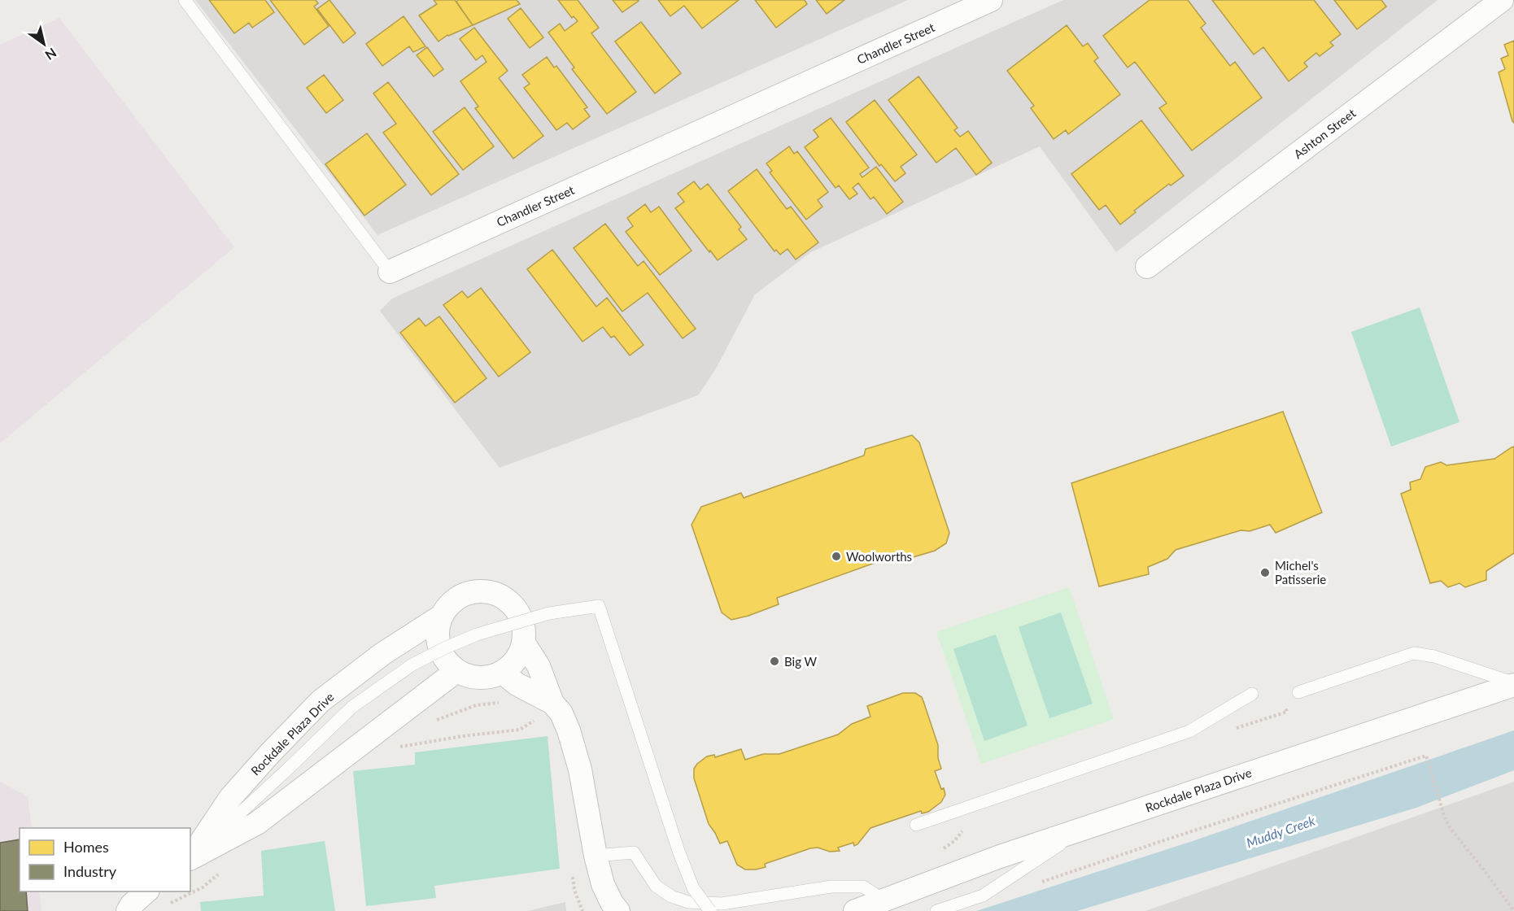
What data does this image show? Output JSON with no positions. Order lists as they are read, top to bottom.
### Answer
{
  "streets": {
    "street": ["Chandler Street", "Ashton Street", "Rockdale Plaza Drive"]
  },
  "water": ["Muddy Creek"],
  "places": ["Woolworths", "Michel's Patisserie", "Big W"],
  "legend": ["Homes", "Industry"],
  "north": "bottom right"
}
